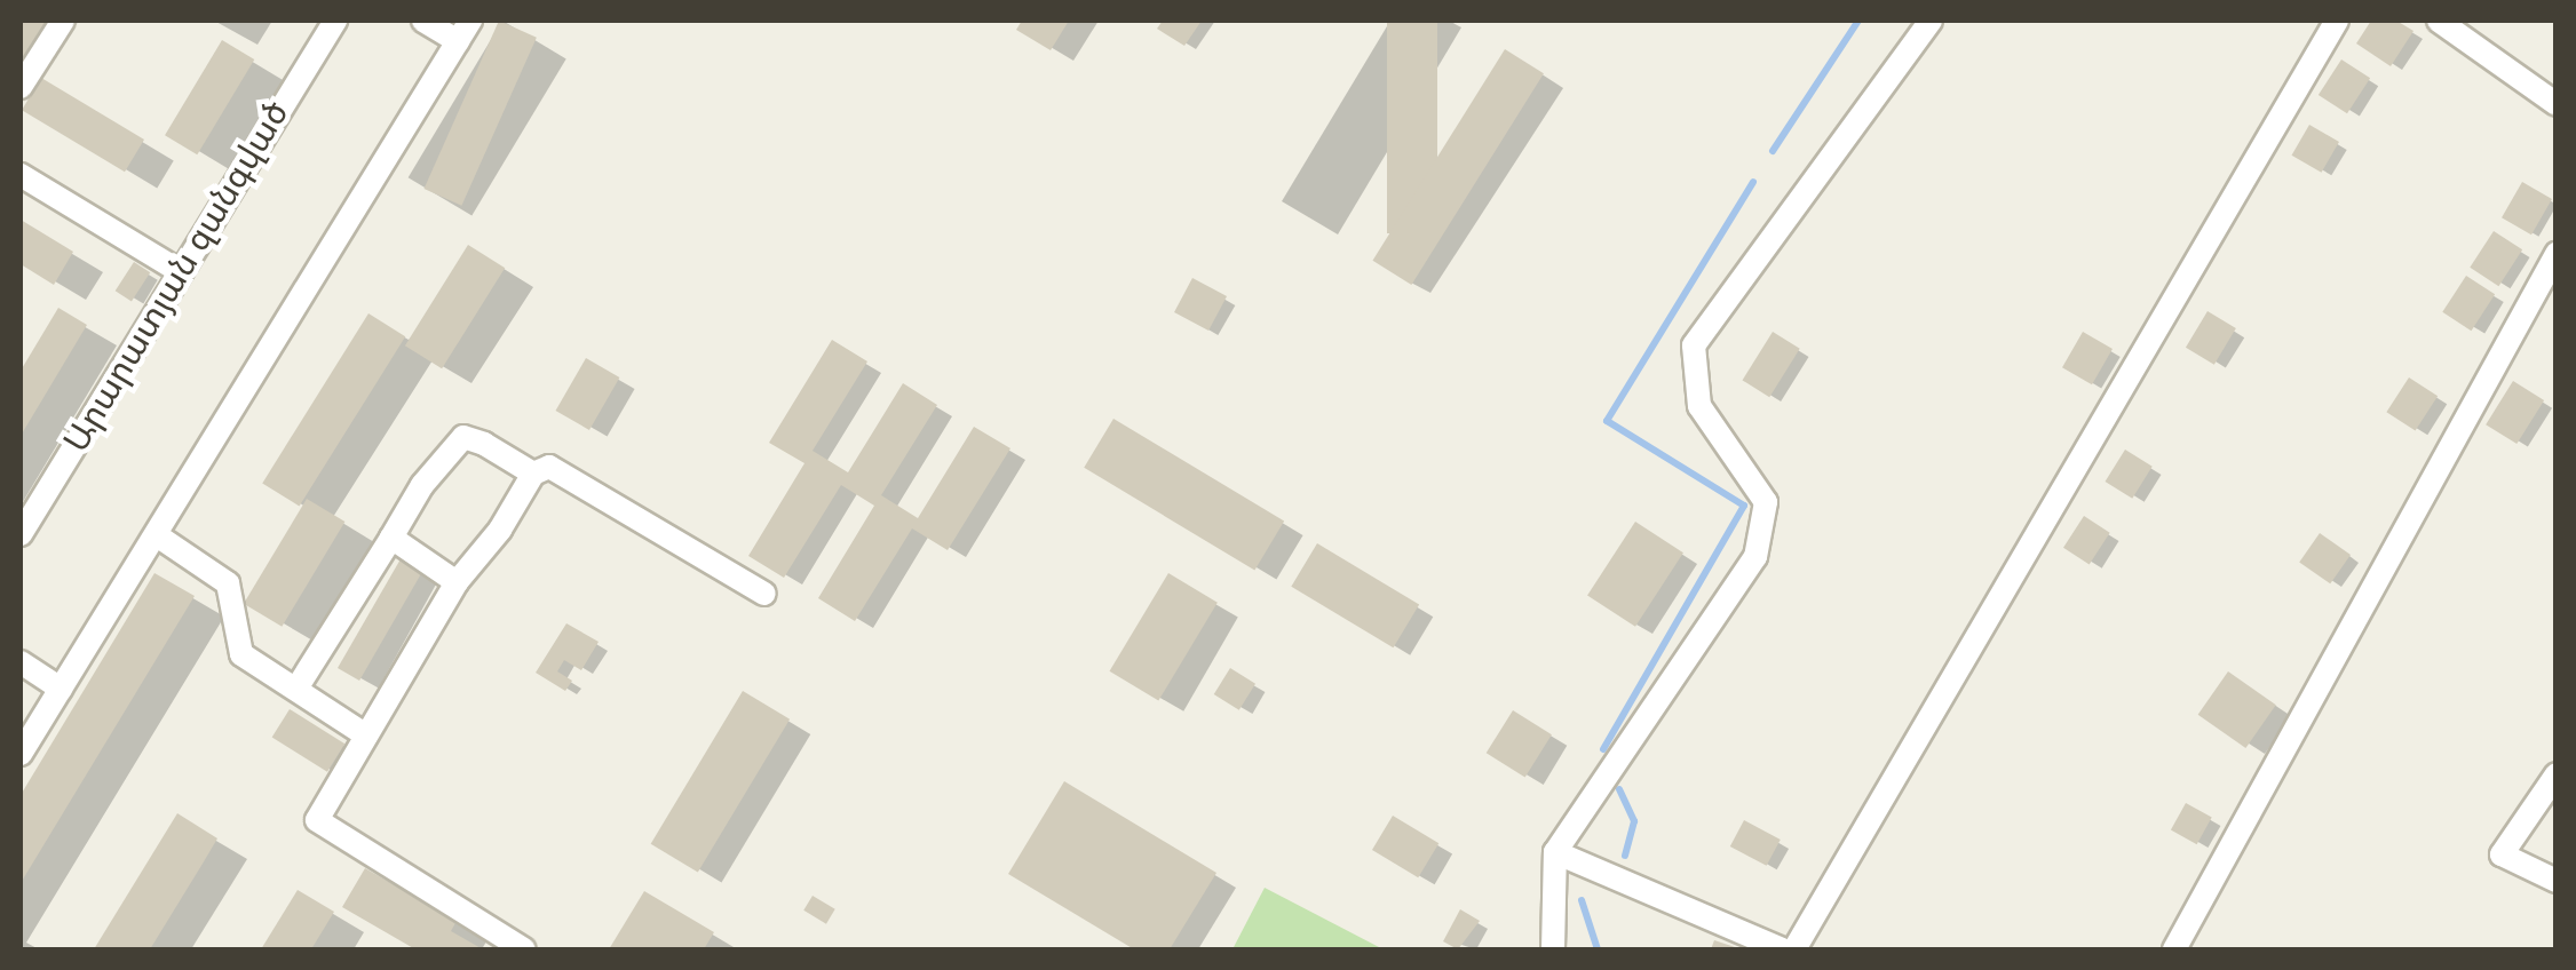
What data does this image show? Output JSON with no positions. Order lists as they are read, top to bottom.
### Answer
{
  "streets": {
    "street": ["Արարատյան զանգված"]
  }
}
